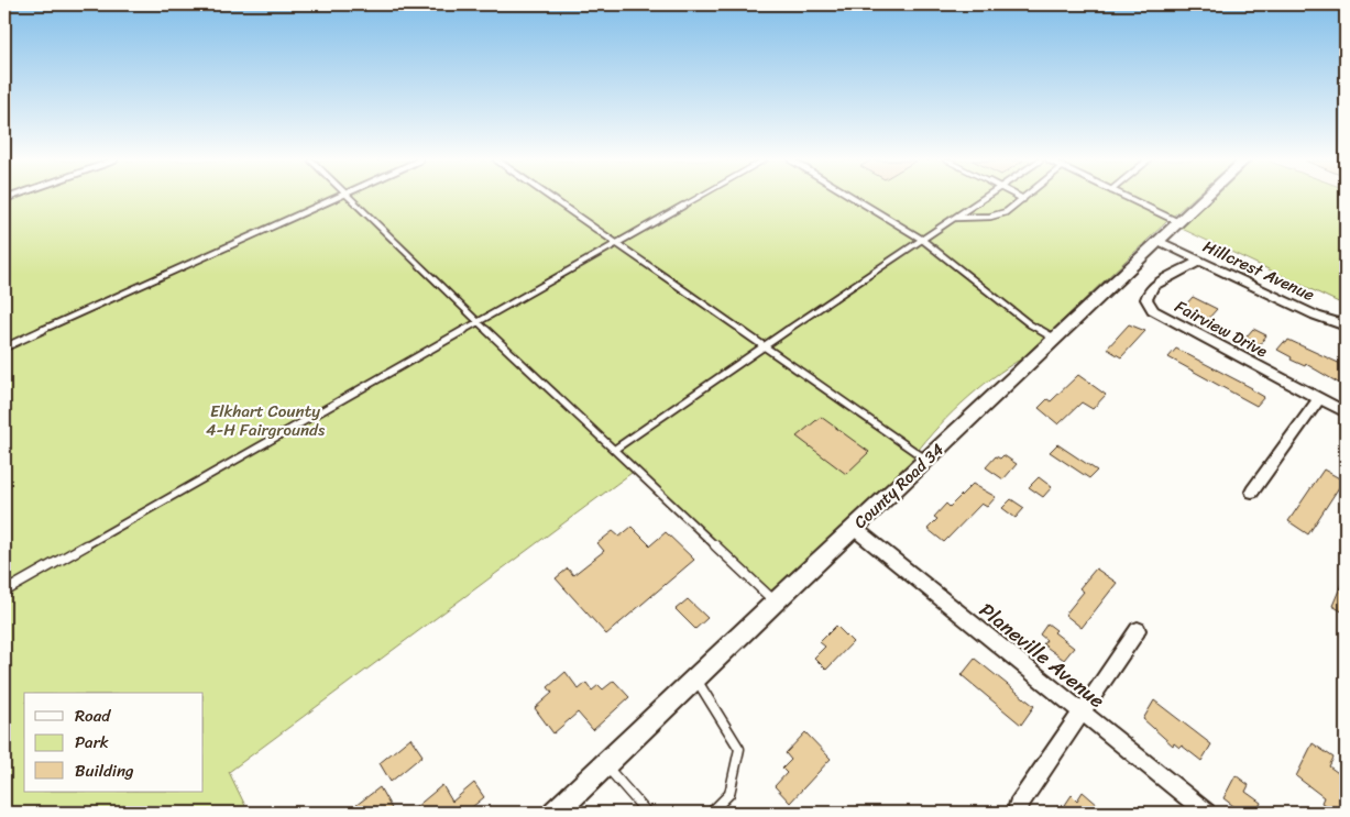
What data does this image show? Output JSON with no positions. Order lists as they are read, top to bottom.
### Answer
{
  "streets": {
    "street": [
      "Hillcrest Avenue",
      "Fairview Drive",
      "County Road 34",
      "Planeville Avenue"
    ]
  },
  "crossings": [
    ["Hillcrest Avenue", "Fairview Drive"],
    ["Hillcrest Avenue", "County Road 34"],
    ["County Road 34", "Planeville Avenue"]
  ],
  "parks": ["Elkhart County 4-H Fairgrounds"],
  "legend": ["Road", "Park", "Building"]
}
